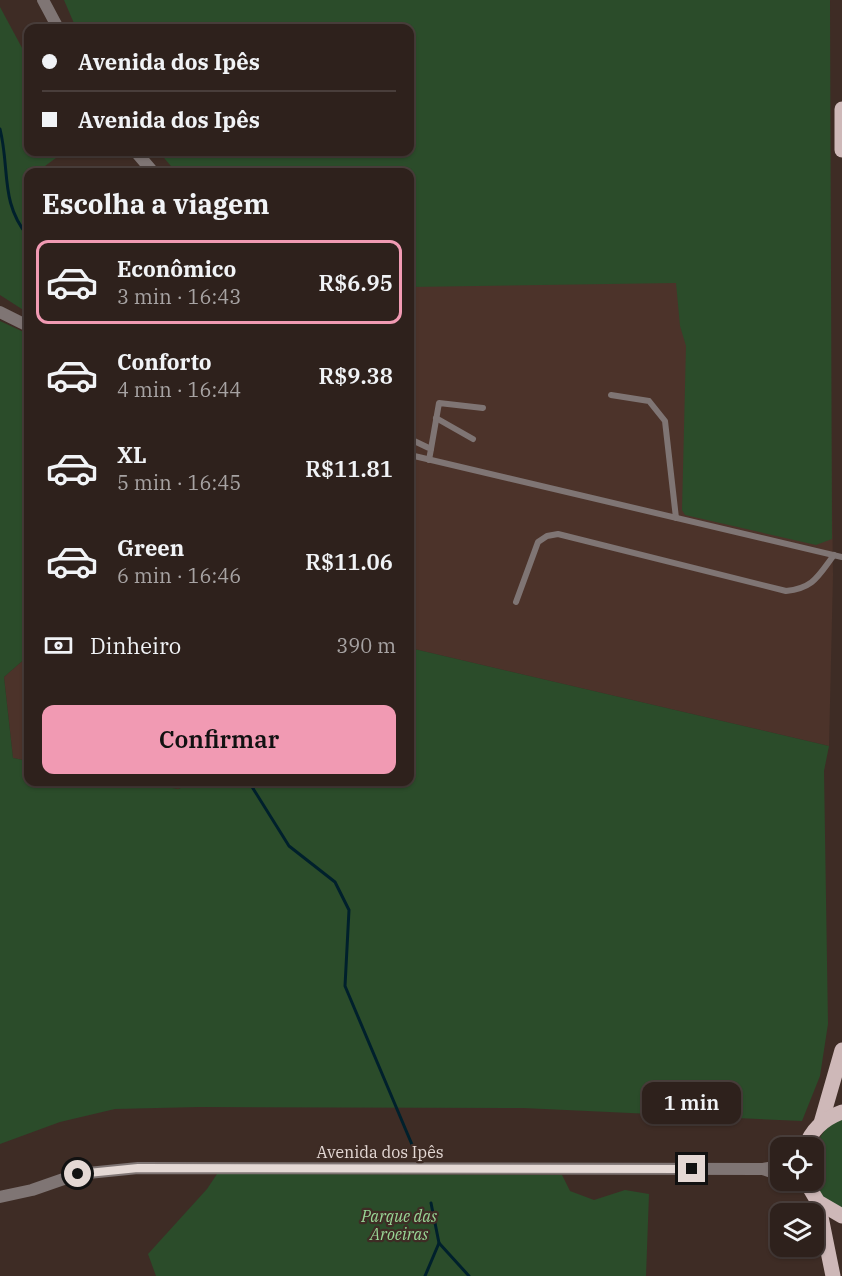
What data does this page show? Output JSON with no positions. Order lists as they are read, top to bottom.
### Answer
{
  "streets": {
    "street": ["Avenida dos Ipês"]
  },
  "parks": ["Parque das Aroeiras"],
  "page": {
    "banner": ["Avenida dos Ipês", "Avenida dos Ipês"],
    "heading": "Escolha a viagem",
    "list": [
      {
        "name": "Econômico",
        "note": "3 min · 16:43",
        "value": "R$6.95"
      },
      {
        "name": "Conforto",
        "note": "4 min · 16:44",
        "value": "R$9.38"
      },
      {
        "name": "XL",
        "note": "5 min · 16:45",
        "value": "R$11.81"
      },
      {
        "name": "Green",
        "note": "6 min · 16:46",
        "value": "R$11.06"
      }
    ],
    "pay": ["Dinheiro", "390 m"],
    "buttons": "Confirmar",
    "bubble": "1 min"
  }
}
